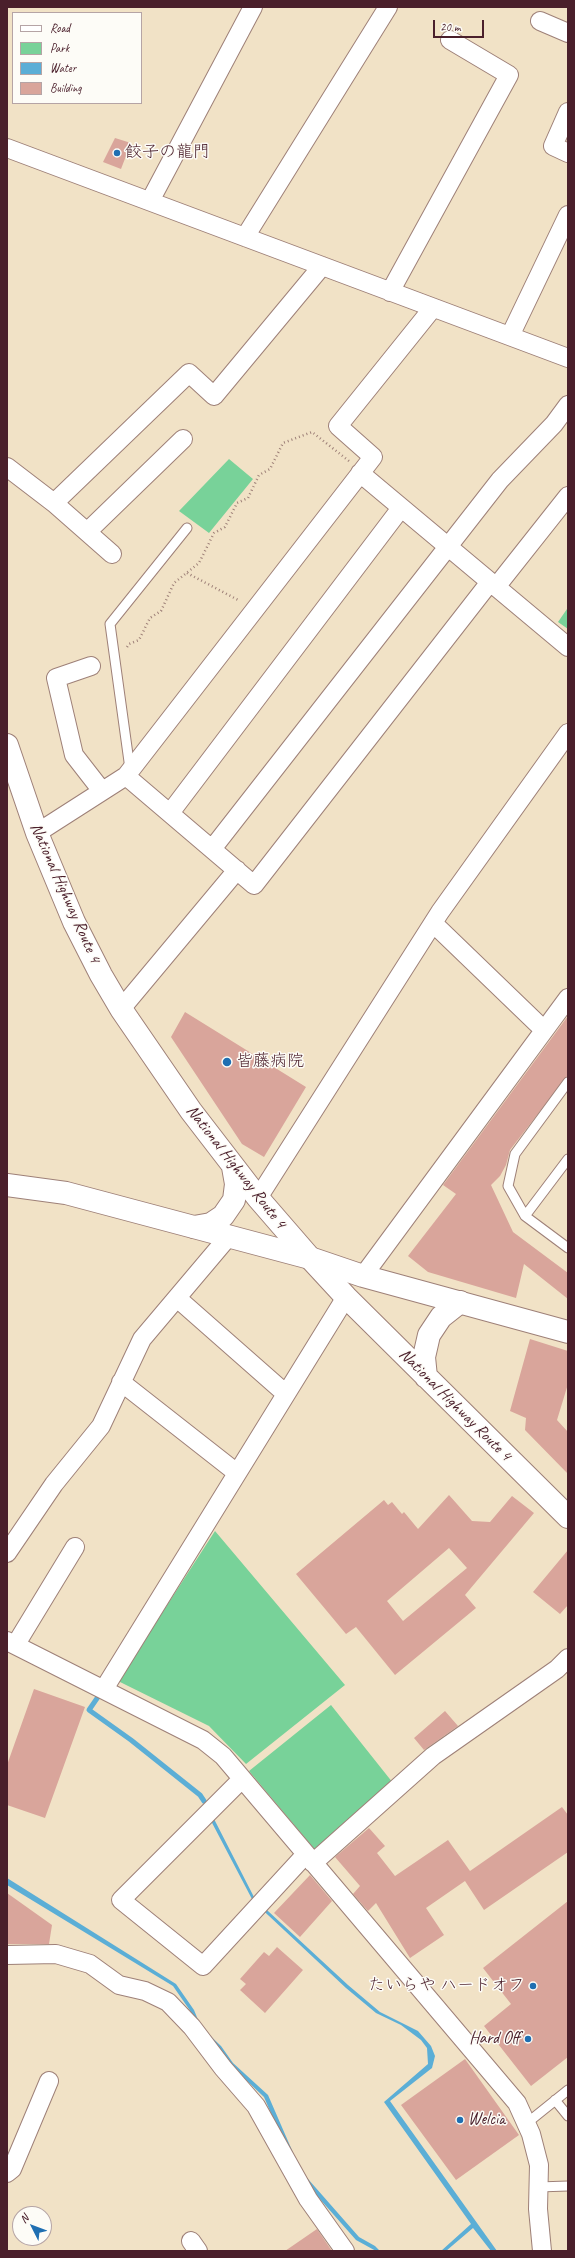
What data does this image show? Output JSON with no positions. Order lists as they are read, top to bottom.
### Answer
{
  "streets": {
    "main road": ["National Highway Route 4"]
  },
  "places": [
    "餃子の龍門",
    "皆藤病院",
    "たいらや ハードオフ",
    "Hard Off",
    "Welcia"
  ],
  "legend": [
    "Road",
    "Park",
    "Water",
    "Building"
  ],
  "scale_bar": "20 m",
  "north": "top left"
}
